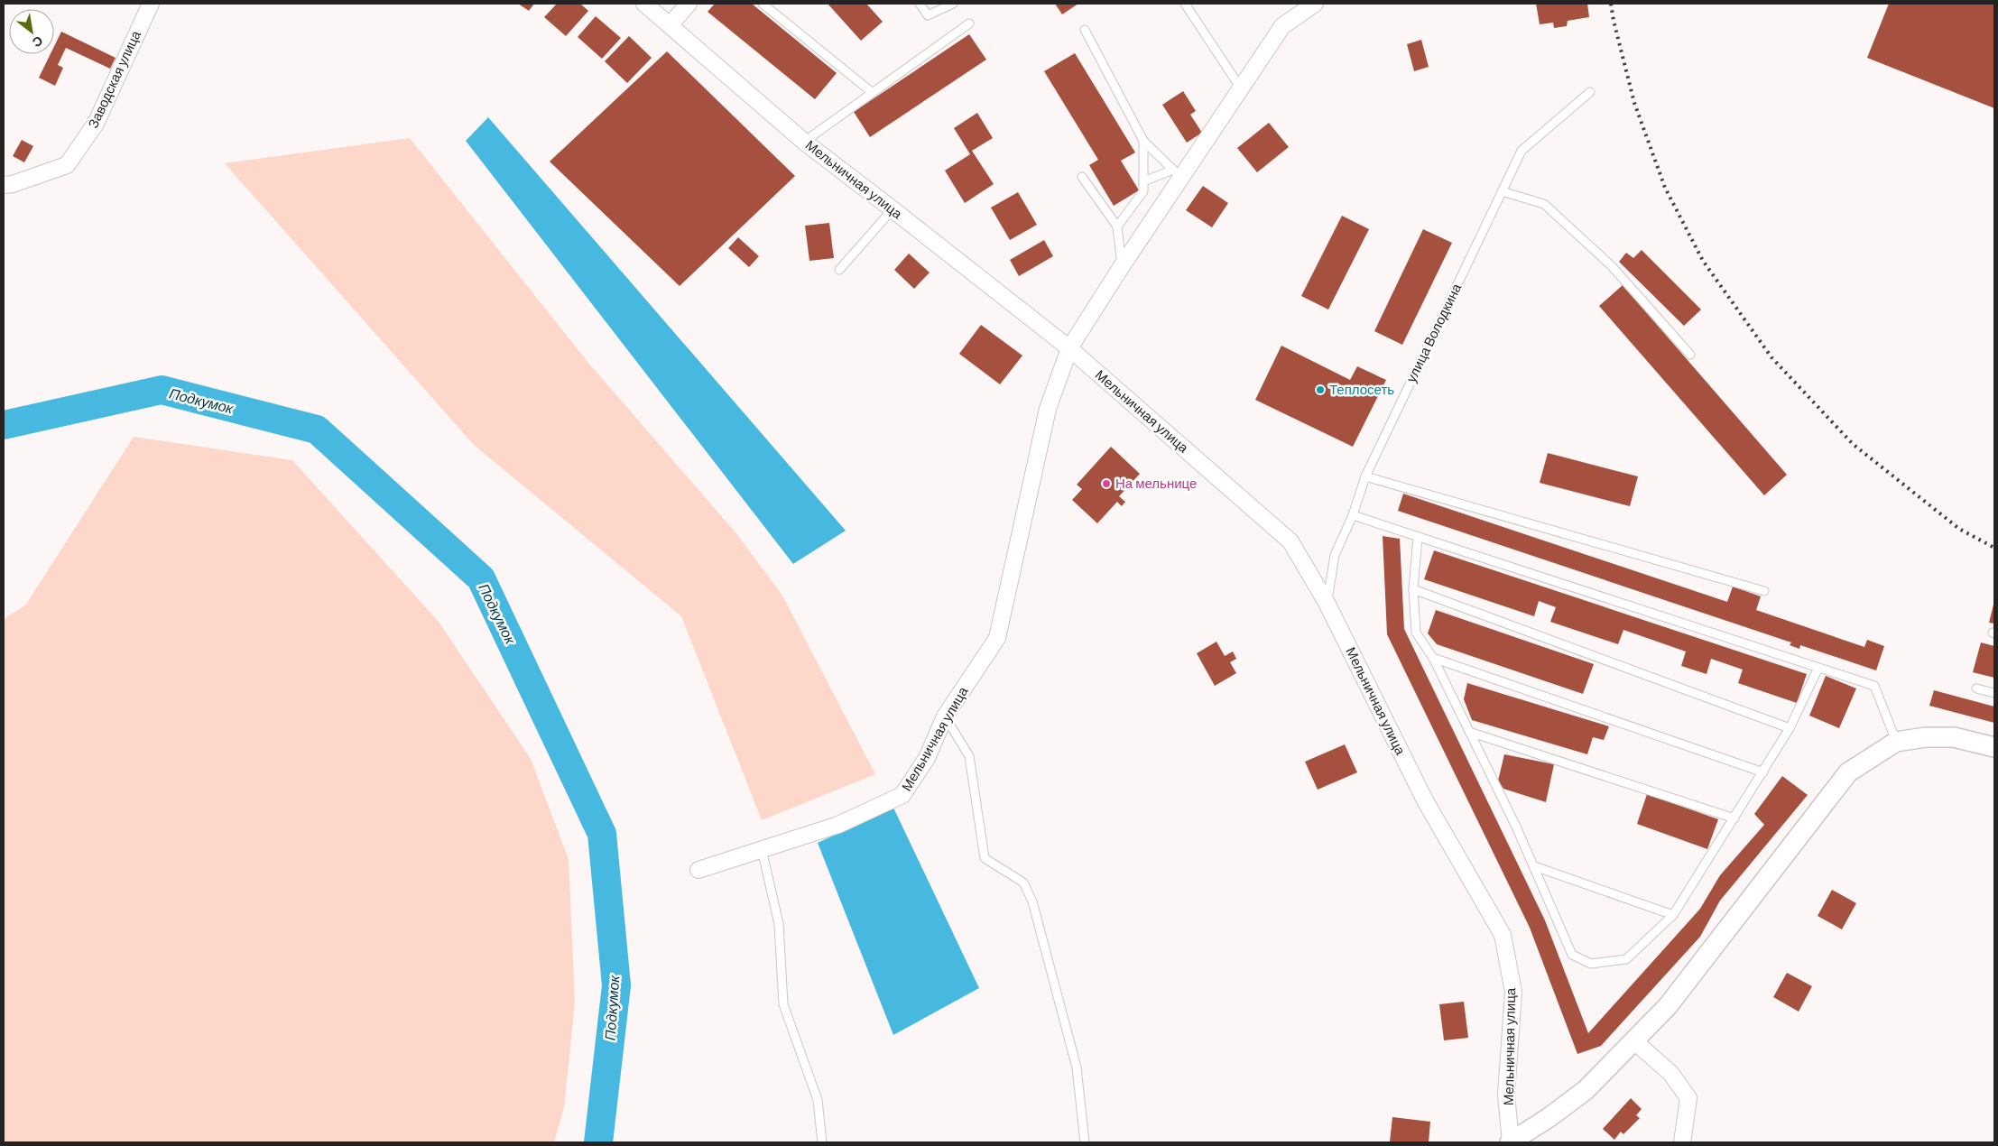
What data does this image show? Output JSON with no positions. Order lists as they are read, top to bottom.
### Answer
{
  "streets": {
    "street": ["Заводская улица", "Мельничная улица"],
    "lane": ["улица Володкина"]
  },
  "crossings": [
    ["Мельничная улица", "улица Володкина"]
  ],
  "water": ["Подкумок"],
  "places": ["Теплосеть", "На мельнице"],
  "north": "bottom right"
}
